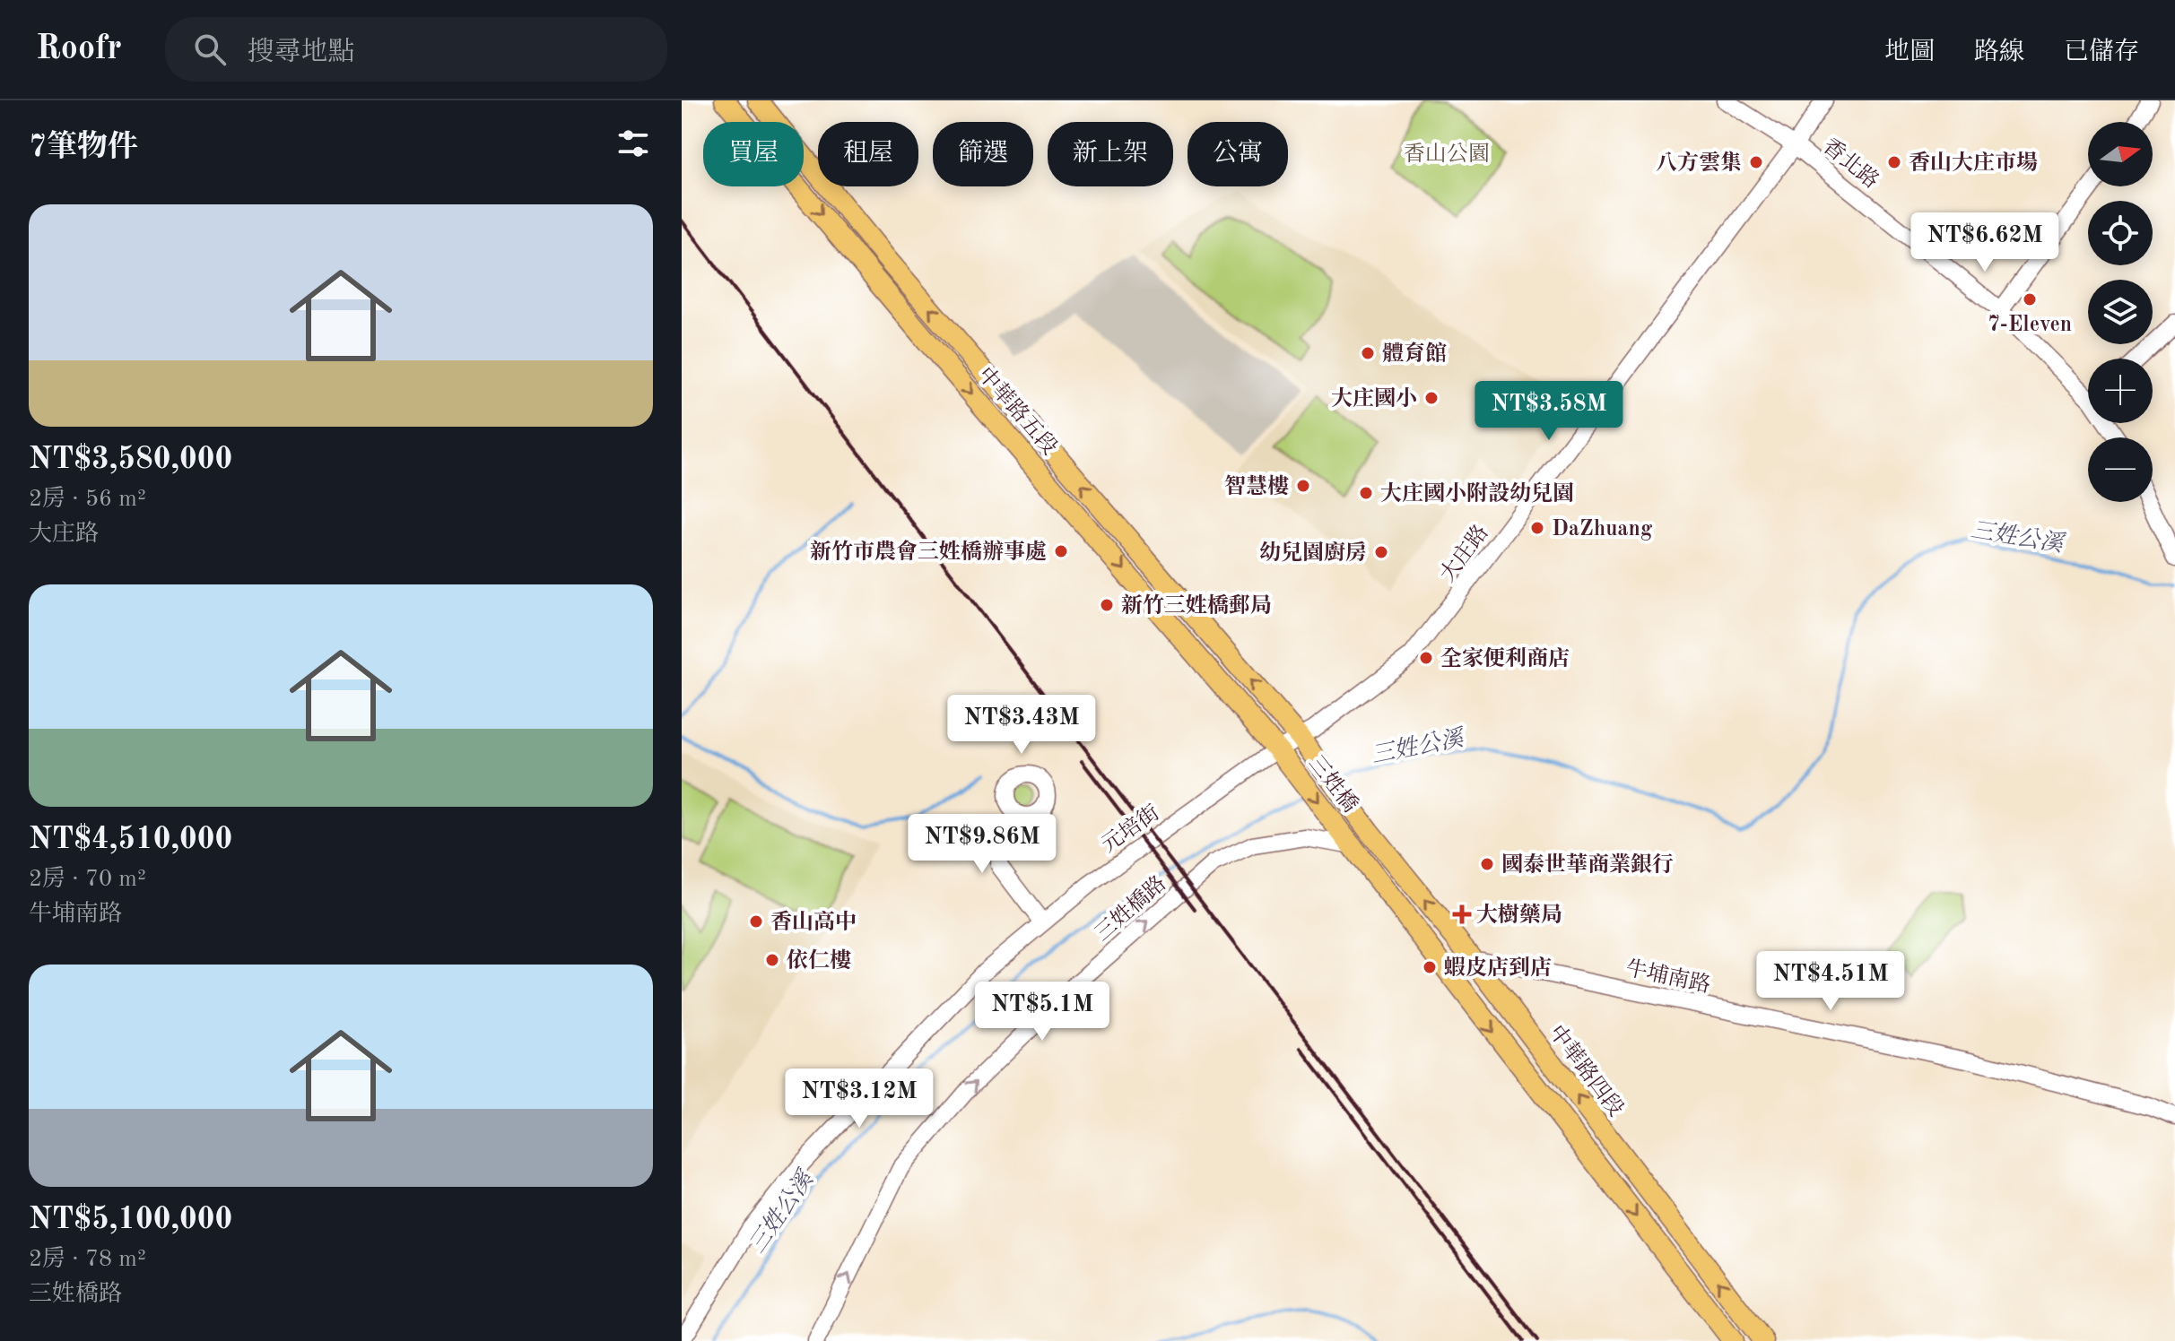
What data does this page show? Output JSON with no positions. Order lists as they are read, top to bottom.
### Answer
{
  "streets": {
    "main road": ["中華路五段", "三姓橋", "中華路四段"],
    "street": [
      "香北路",
      "大庄路",
      "元培街",
      "三姓橋路",
      "牛埔南路"
    ]
  },
  "crossings": [
    ["香北路", "大庄路"],
    ["中華路五段", "大庄路"],
    ["中華路五段", "三姓橋"],
    ["中華路五段", "元培街"],
    ["大庄路", "三姓橋"],
    ["大庄路", "元培街"],
    ["三姓橋", "元培街"],
    ["三姓橋", "三姓橋路"],
    ["三姓橋", "中華路四段"],
    ["牛埔南路", "中華路四段"]
  ],
  "one_way": ["三姓橋路"],
  "water": ["三姓公溪"],
  "parks": ["香山公園"],
  "places": {
    "other": [
      "八方雲集",
      "香山大庄市場",
      "7-Eleven",
      "體育館",
      "大庄國小",
      "智慧樓",
      "大庄國小附設幼兒園",
      "DaZhuang",
      "新竹市農會三姓橋辦事處",
      "幼兒園廚房",
      "新竹三姓橋郵局",
      "全家便利商店",
      "國泰世華商業銀行",
      "香山高中",
      "依仁樓",
      "蝦皮店到店"
    ],
    "health": ["大樹藥局"]
  },
  "north": "right",
  "page": {
    "header": "Roofr",
    "search": "搜尋地點",
    "nav": ["地圖", "路線", "已儲存"],
    "heading": "7筆物件",
    "map_buttons": ["+", "−"],
    "chip": [
      "買屋",
      "租屋",
      "篩選",
      "新上架",
      "公寓"
    ],
    "list": [
      {
        "name": "NT$3,580,000",
        "note": "2房 · 56 m² · 大庄路"
      },
      {
        "name": "NT$4,510,000",
        "note": "2房 · 70 m² · 牛埔南路"
      },
      {
        "name": "NT$5,100,000",
        "note": "2房 · 78 m² · 三姓橋路"
      }
    ],
    "price": [
      "NT$6.62M",
      "NT$3.58M",
      "NT$3.43M",
      "NT$9.86M",
      "NT$4.51M",
      "NT$5.1M",
      "NT$3.12M"
    ]
  }
}
